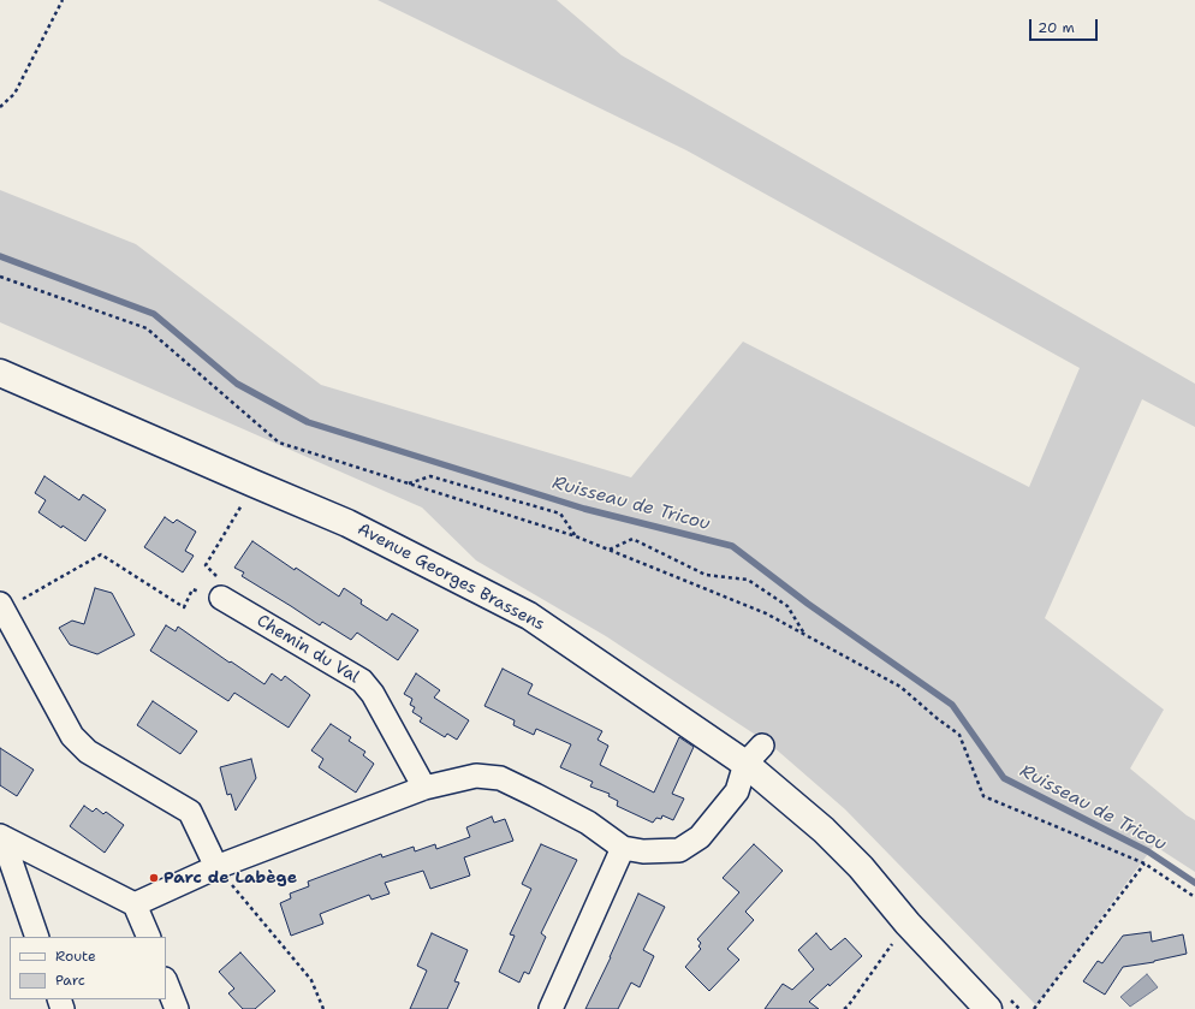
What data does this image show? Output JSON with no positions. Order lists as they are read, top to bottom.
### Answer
{
  "streets": {
    "street": ["Avenue Georges Brassens", "Chemin du Val"]
  },
  "water": ["Ruisseau de Tricou"],
  "places": ["Parc de Labège"],
  "legend": ["Route", "Parc"],
  "scale_bar": "20 m"
}
